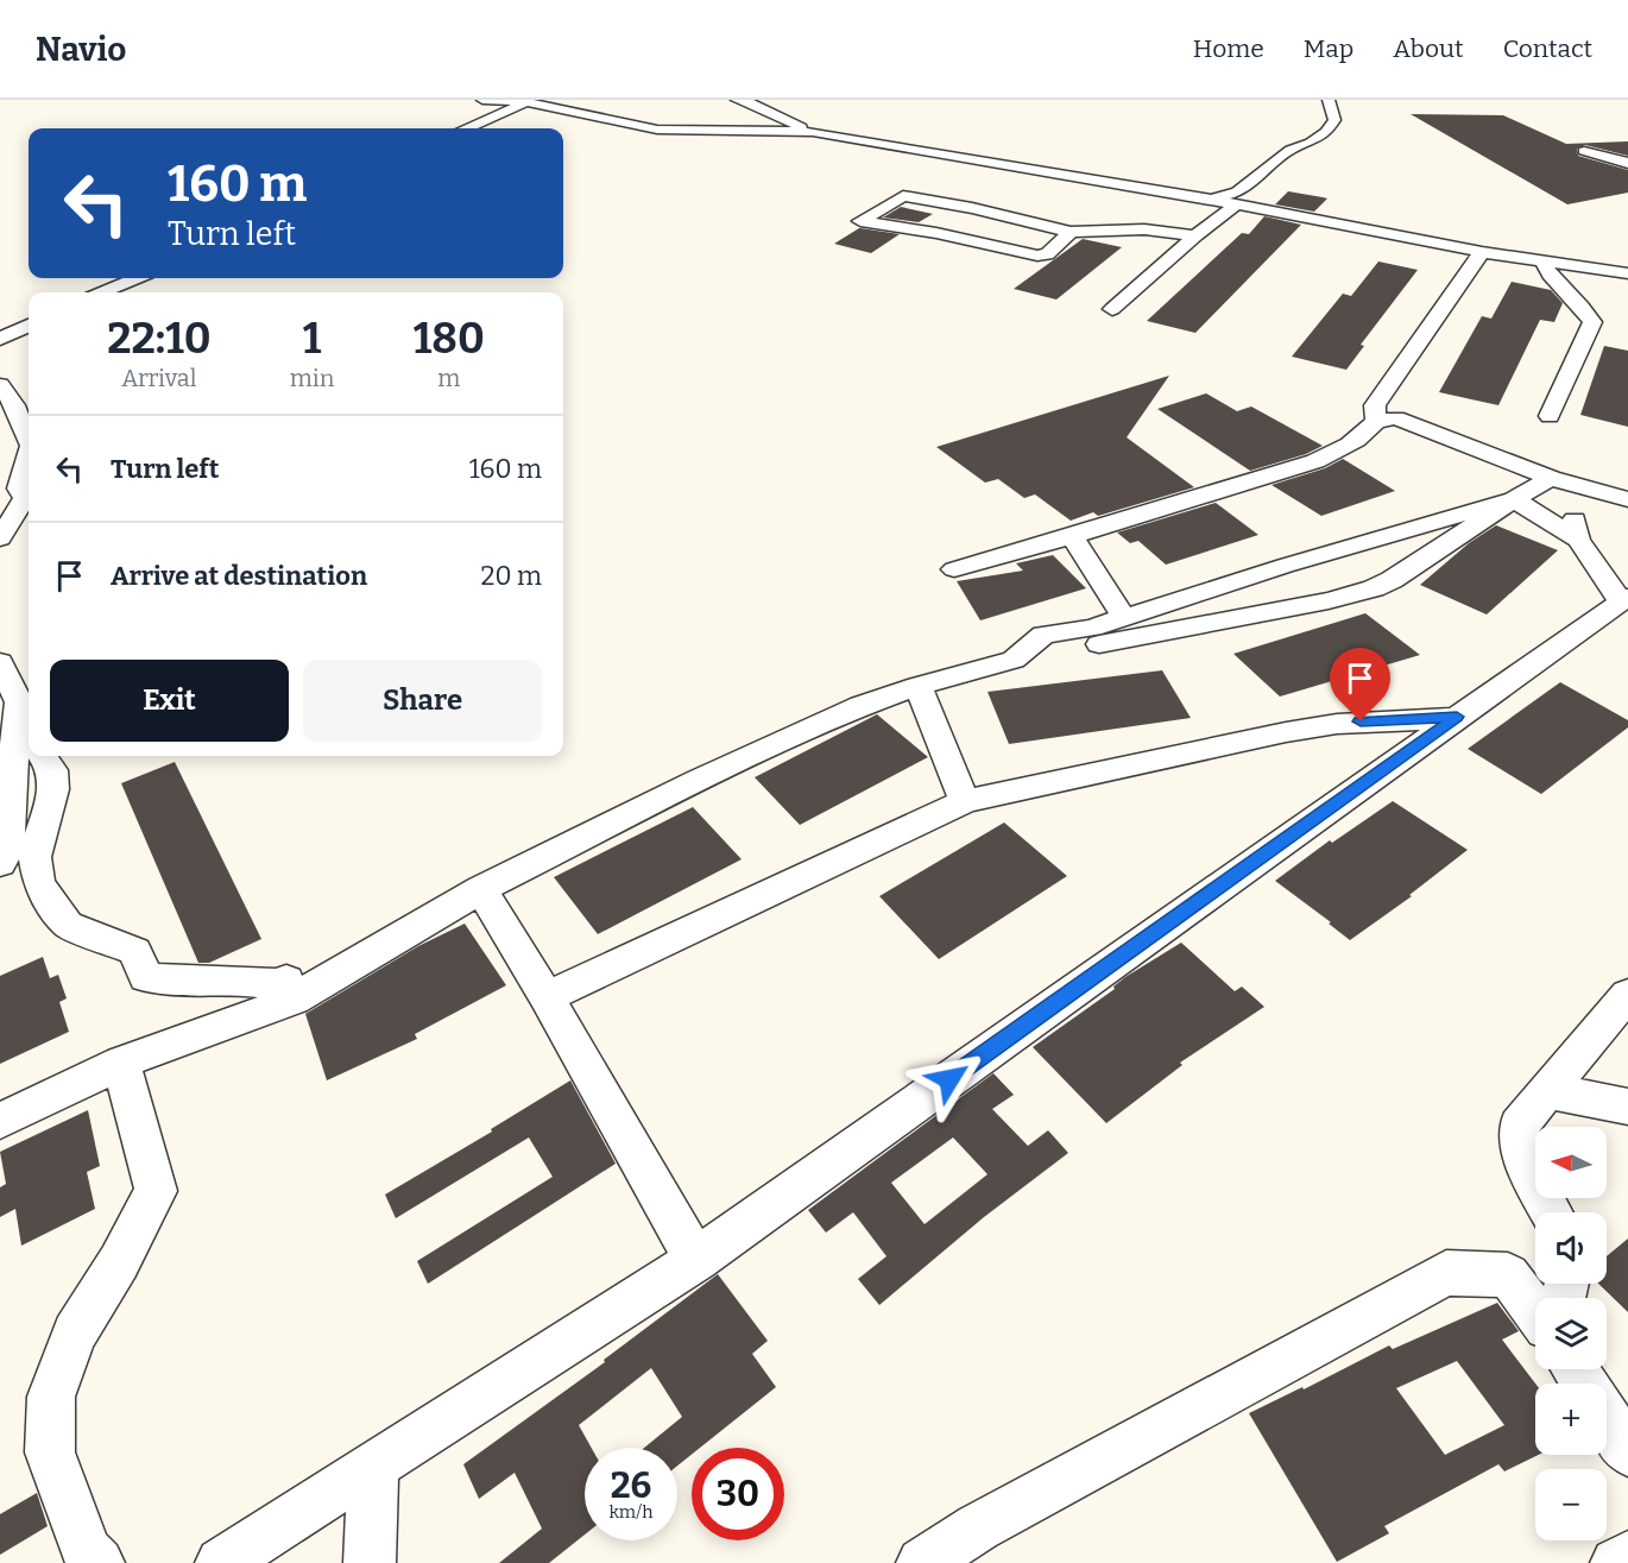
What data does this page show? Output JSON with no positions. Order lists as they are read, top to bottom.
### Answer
{
  "north": "left",
  "page": {
    "header": "Navio",
    "nav": [
      "Home",
      "Map",
      "About",
      "Contact"
    ],
    "turn": ["160 m", "Turn left"],
    "eta": [
      "22:10",
      "Arrival",
      "1",
      "min",
      "180",
      "m"
    ],
    "list": [
      {
        "name": "Turn left",
        "value": "160 m"
      },
      {
        "name": "Arrive at destination",
        "value": "20 m"
      }
    ],
    "buttons": ["Exit", "Share"],
    "map_buttons": ["+", "−"],
    "speed": "26 km/h",
    "limit": "30"
  }
}
